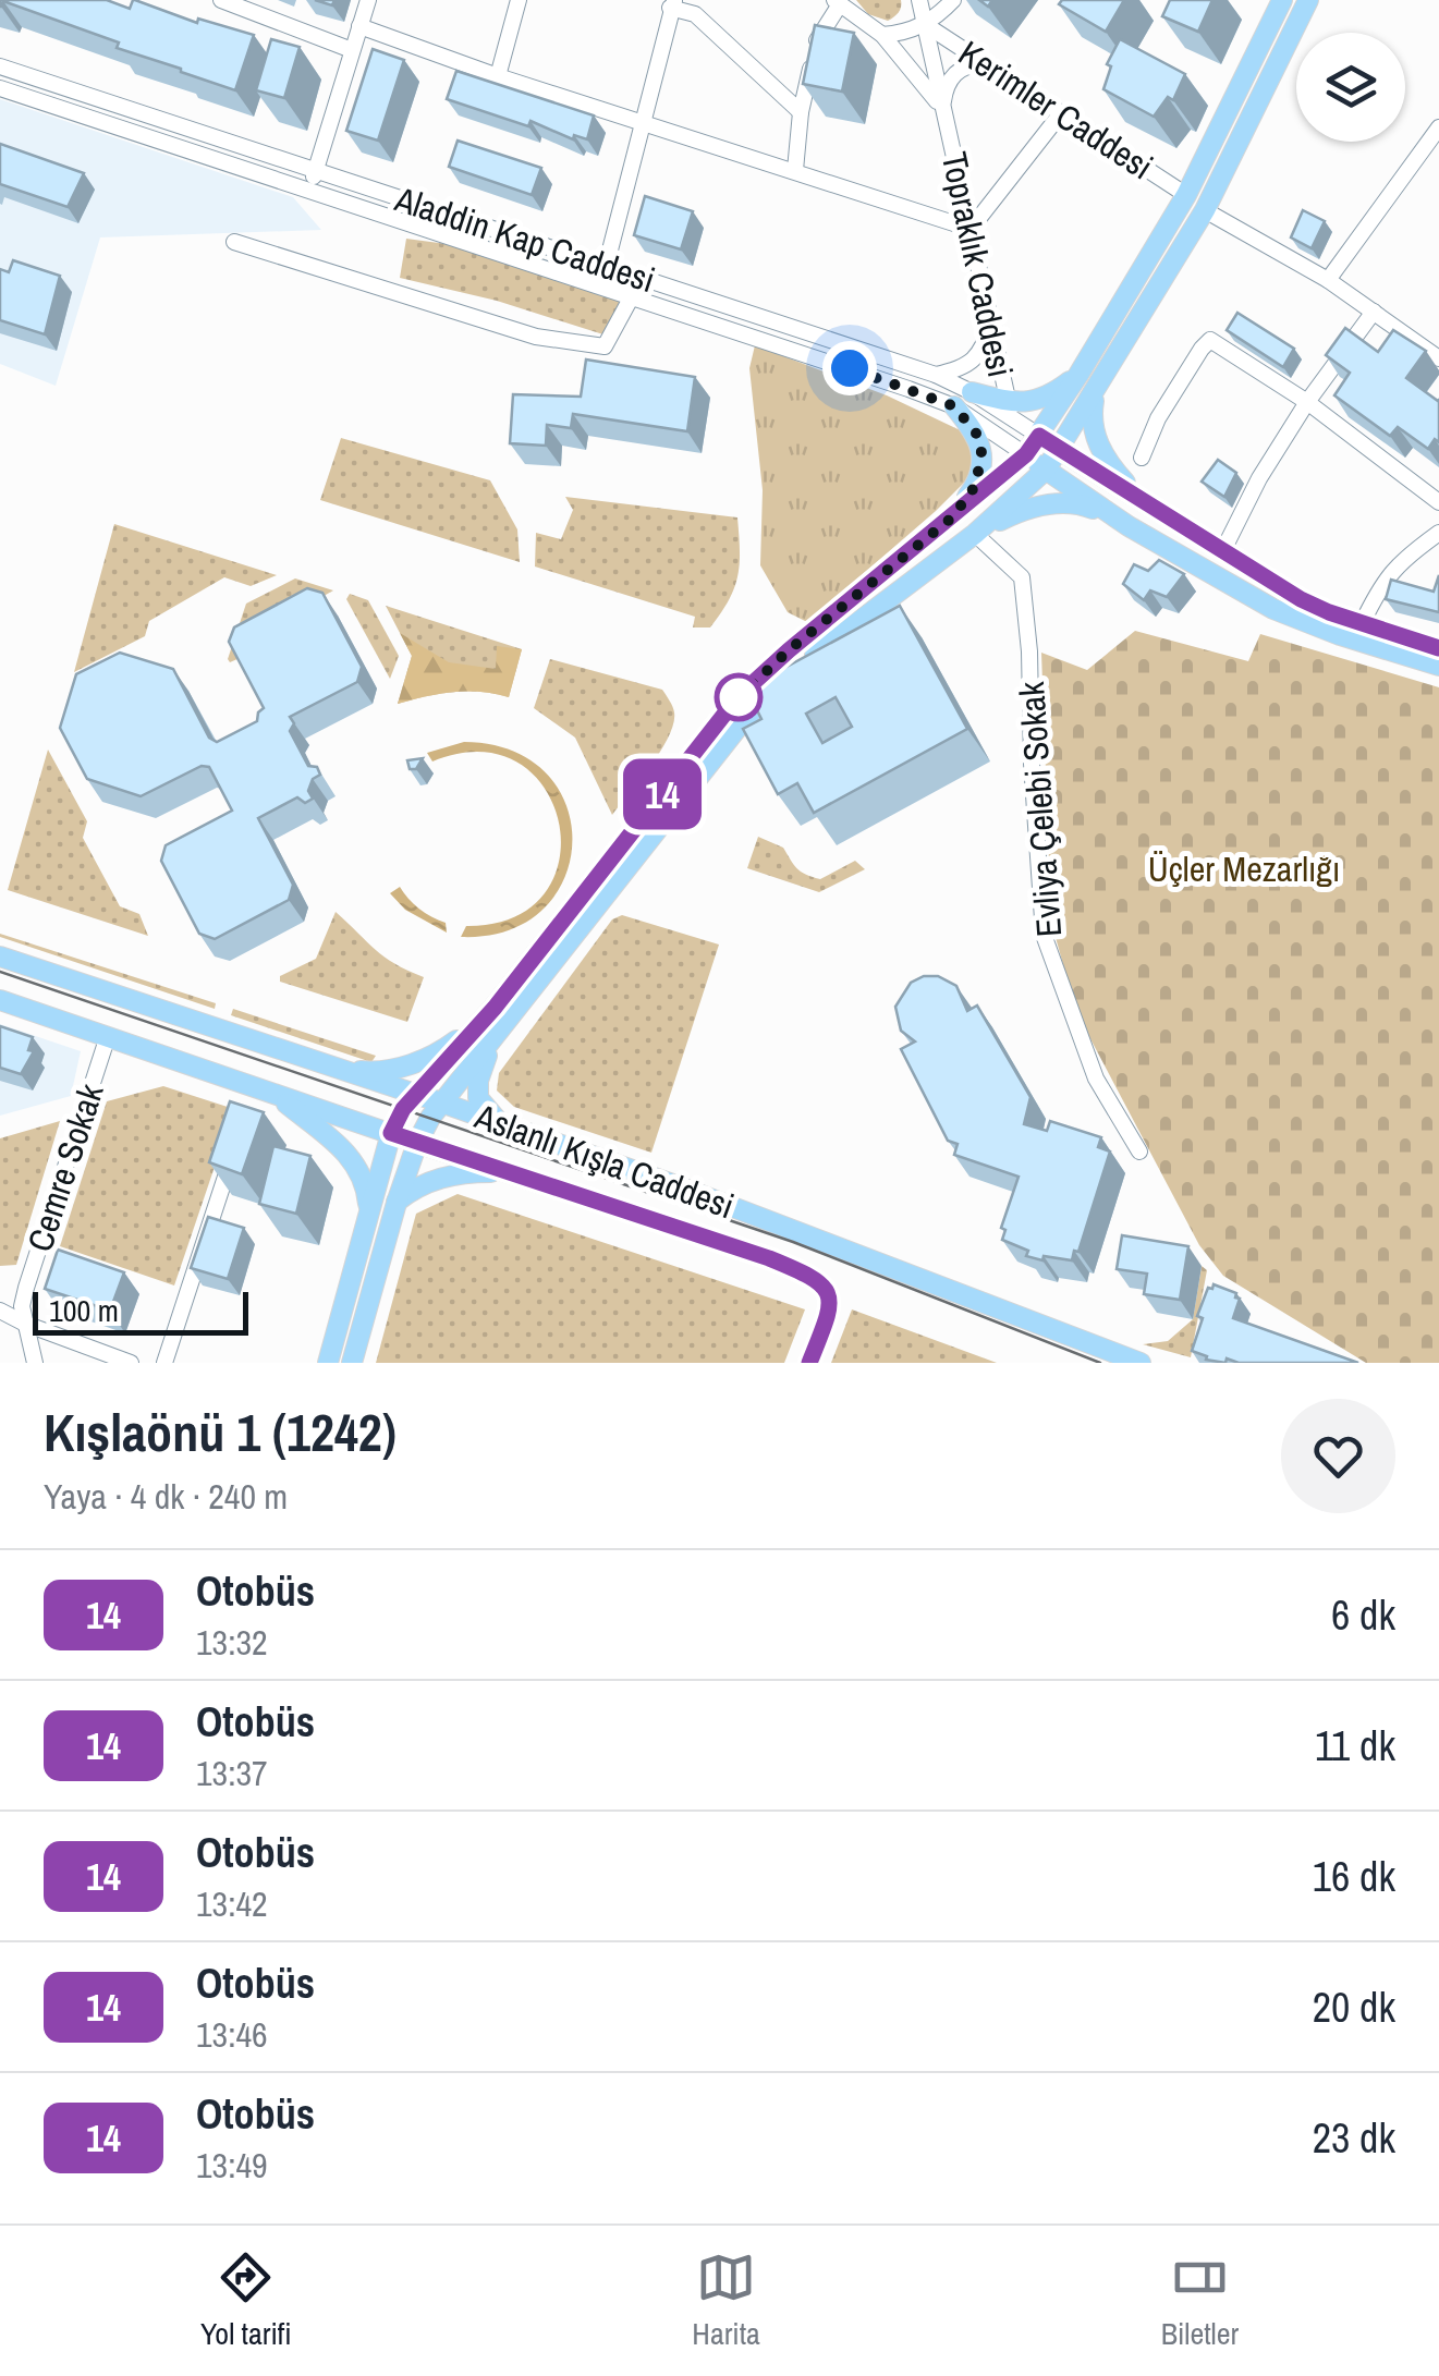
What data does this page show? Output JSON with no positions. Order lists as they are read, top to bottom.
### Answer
{
  "streets": {
    "main road": ["Aslanlı Kışla Caddesi"],
    "street": [
      "Kerimler Caddesi",
      "Aladdin Kap Caddesi",
      "Topraklık Caddesi",
      "Evliya Çelebi Sokak",
      "Cemre Sokak"
    ]
  },
  "crossings": [
    ["Kerimler Caddesi", "Topraklık Caddesi"],
    ["Aladdin Kap Caddesi", "Topraklık Caddesi"],
    ["Aslanlı Kışla Caddesi", "Cemre Sokak"]
  ],
  "parks": ["Üçler Mezarlığı"],
  "lines": ["bus line 14"],
  "scale_bar": "100 m",
  "page": {
    "on_map": "14",
    "scale": "100 m",
    "heading": ["Kışlaönü 1 (1242)", "Yaya · 4 dk · 240 m"],
    "list": [
      {
        "mark": "14",
        "name": "Otobüs",
        "note": "13:32",
        "value": "6 dk"
      },
      {
        "mark": "14",
        "name": "Otobüs",
        "note": "13:37",
        "value": "11 dk"
      },
      {
        "mark": "14",
        "name": "Otobüs",
        "note": "13:42",
        "value": "16 dk"
      },
      {
        "mark": "14",
        "name": "Otobüs",
        "note": "13:46",
        "value": "20 dk"
      },
      {
        "mark": "14",
        "name": "Otobüs",
        "note": "13:49",
        "value": "23 dk"
      }
    ],
    "tabs": ["Yol tarifi", "Harita", "Biletler"]
  }
}
